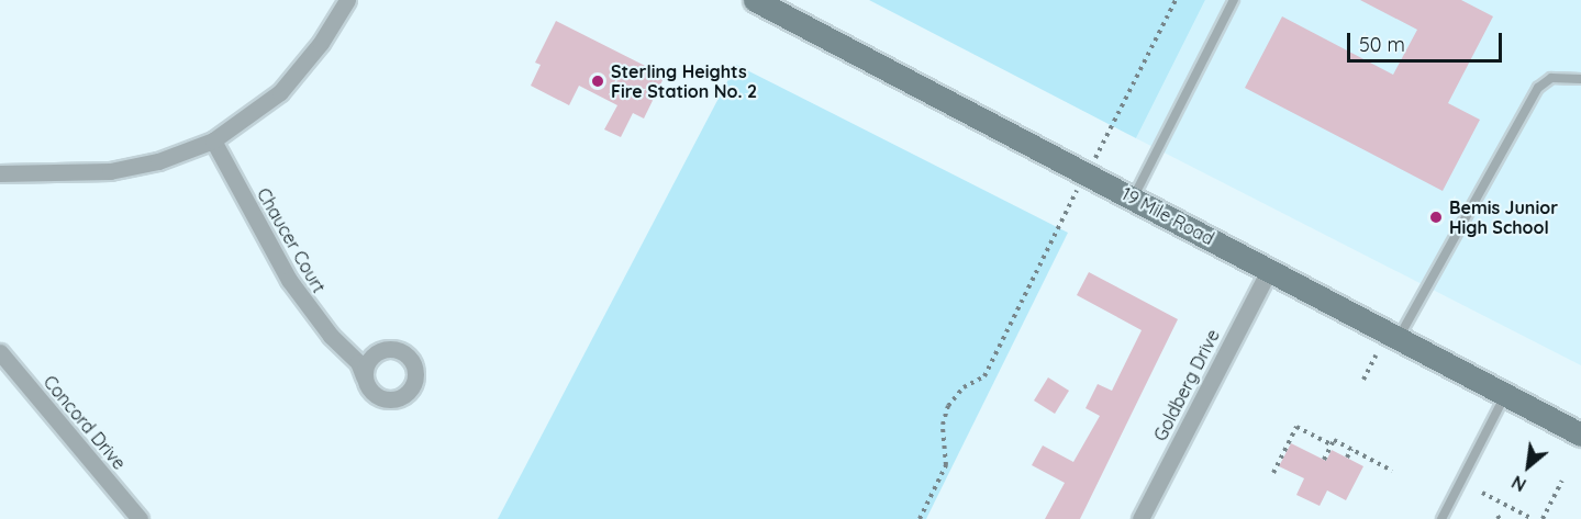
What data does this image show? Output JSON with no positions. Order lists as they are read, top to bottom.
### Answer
{
  "streets": {
    "street": [
      "19 Mile Road",
      "Chaucer Court",
      "Goldberg Drive",
      "Concord Drive"
    ]
  },
  "crossings": [
    ["19 Mile Road", "Goldberg Drive"]
  ],
  "places": ["Sterling Heights Fire Station No. 2", "Bemis Junior High School"],
  "scale_bar": "50 m",
  "north": "bottom left"
}
